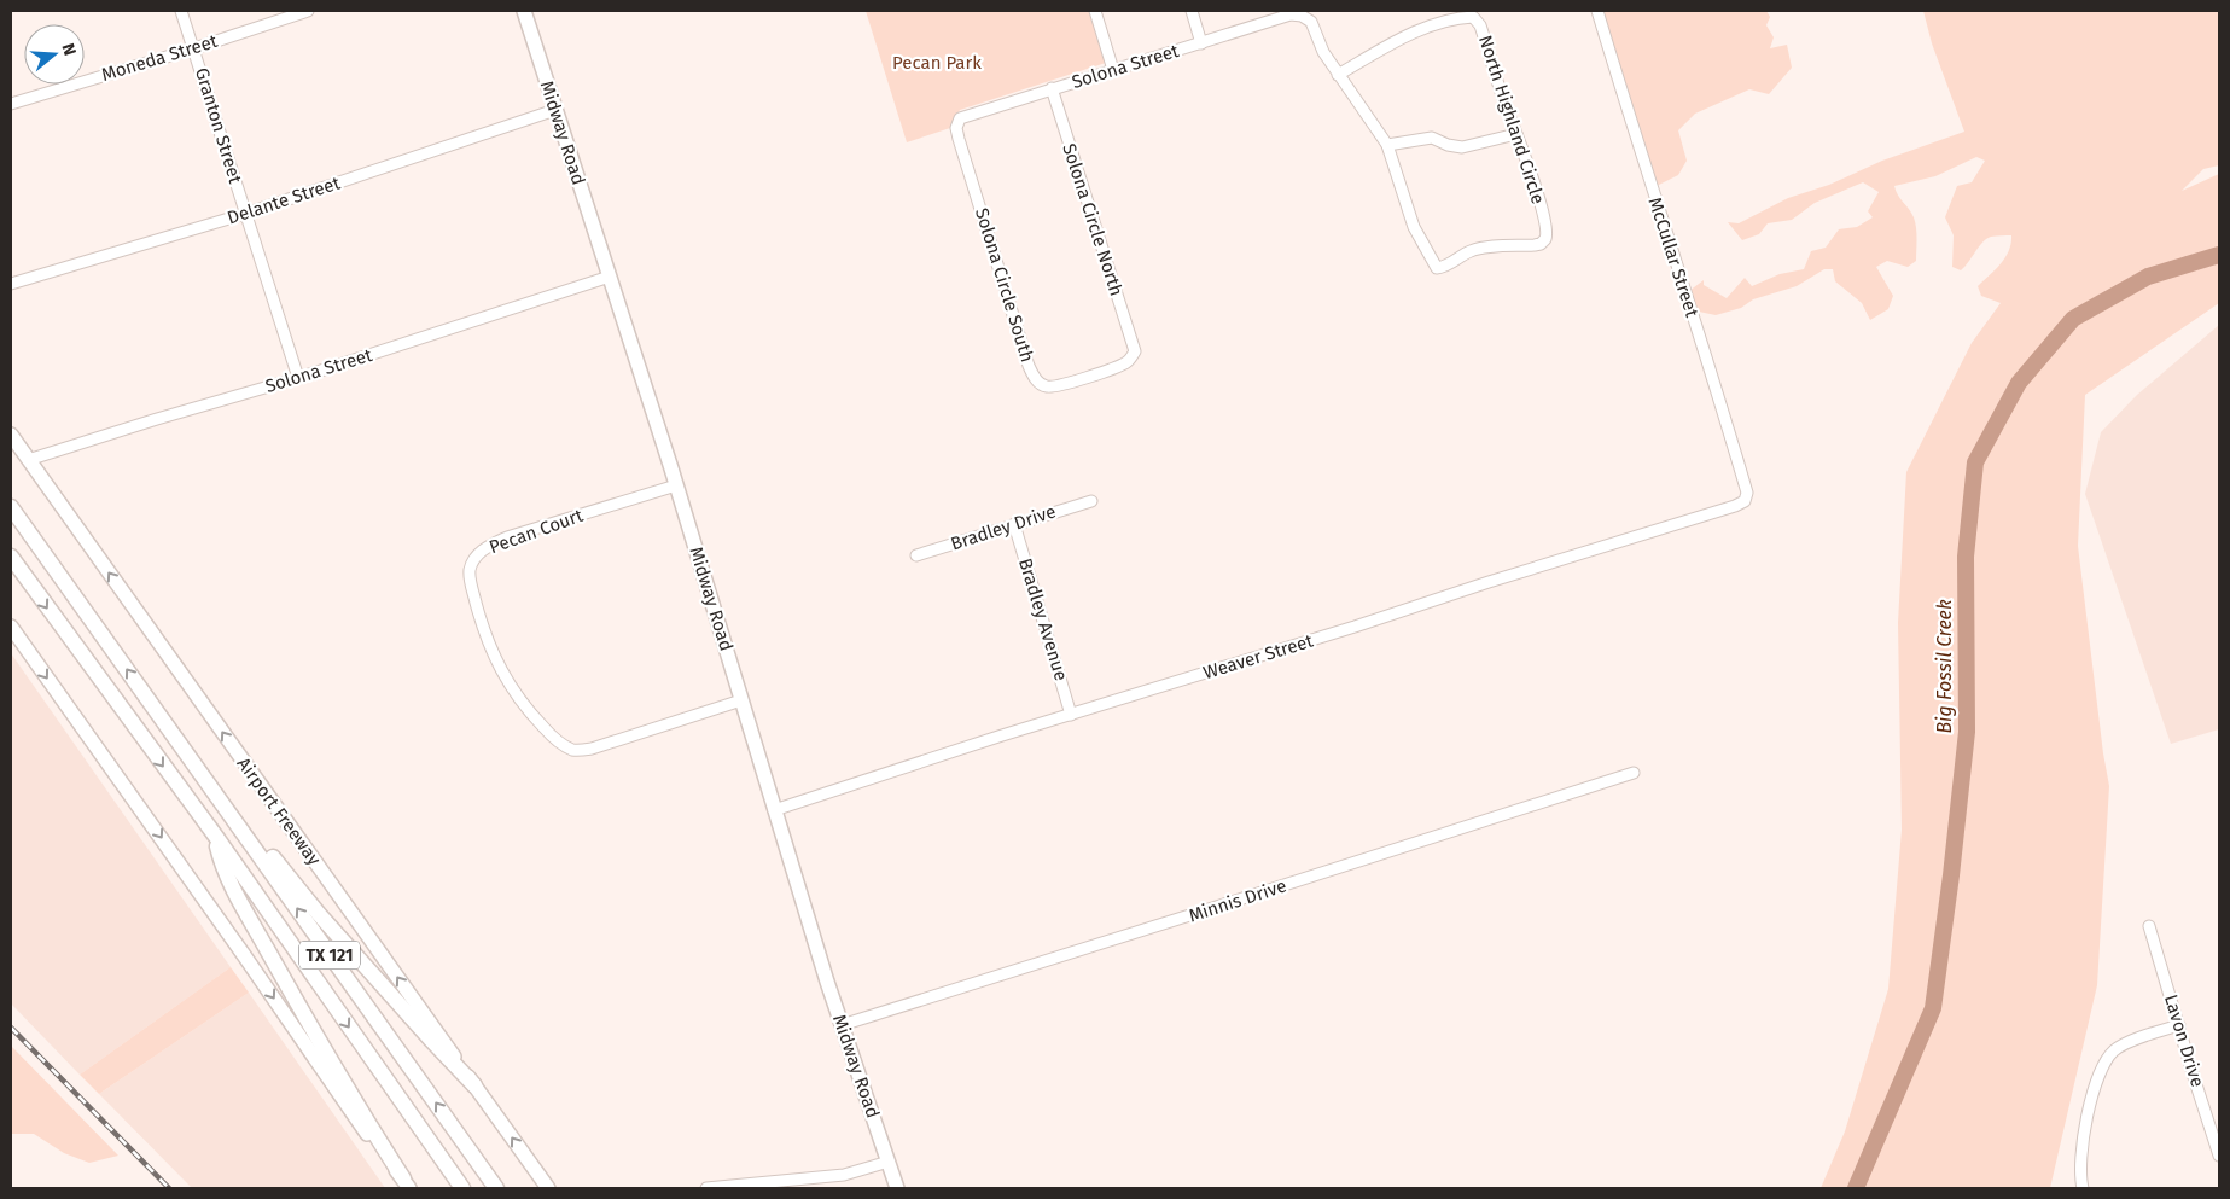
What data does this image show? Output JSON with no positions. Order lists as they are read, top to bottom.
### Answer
{
  "streets": {
    "highway": ["TX 121"],
    "main road": ["Midway Road", "Airport Freeway"],
    "street": [
      "Moneda Street",
      "Solona Street",
      "North Highland Circle",
      "Granton Street",
      "Delante Street",
      "Solona Circle North",
      "McCullar Street",
      "Solona Circle South",
      "Bradley Drive",
      "Pecan Court",
      "Bradley Avenue",
      "Weaver Street",
      "Minnis Drive",
      "Lavon Drive"
    ]
  },
  "crossings": [
    ["Moneda Street", "Granton Street"],
    ["Solona Street", "Granton Street"],
    ["Solona Street", "Midway Road"],
    ["Solona Street", "Solona Circle North"],
    ["Solona Street", "Solona Circle South"],
    ["Solona Street", "Airport Freeway"],
    ["Granton Street", "Delante Street"],
    ["Midway Road", "Delante Street"],
    ["Midway Road", "Pecan Court"],
    ["Midway Road", "Weaver Street"],
    ["Midway Road", "Minnis Drive"],
    ["Solona Circle North", "Solona Circle South"],
    ["McCullar Street", "Weaver Street"],
    ["Bradley Drive", "Bradley Avenue"],
    ["Bradley Avenue", "Weaver Street"]
  ],
  "water": ["Big Fossil Creek"],
  "parks": ["Pecan Park"],
  "north": "right"
}
